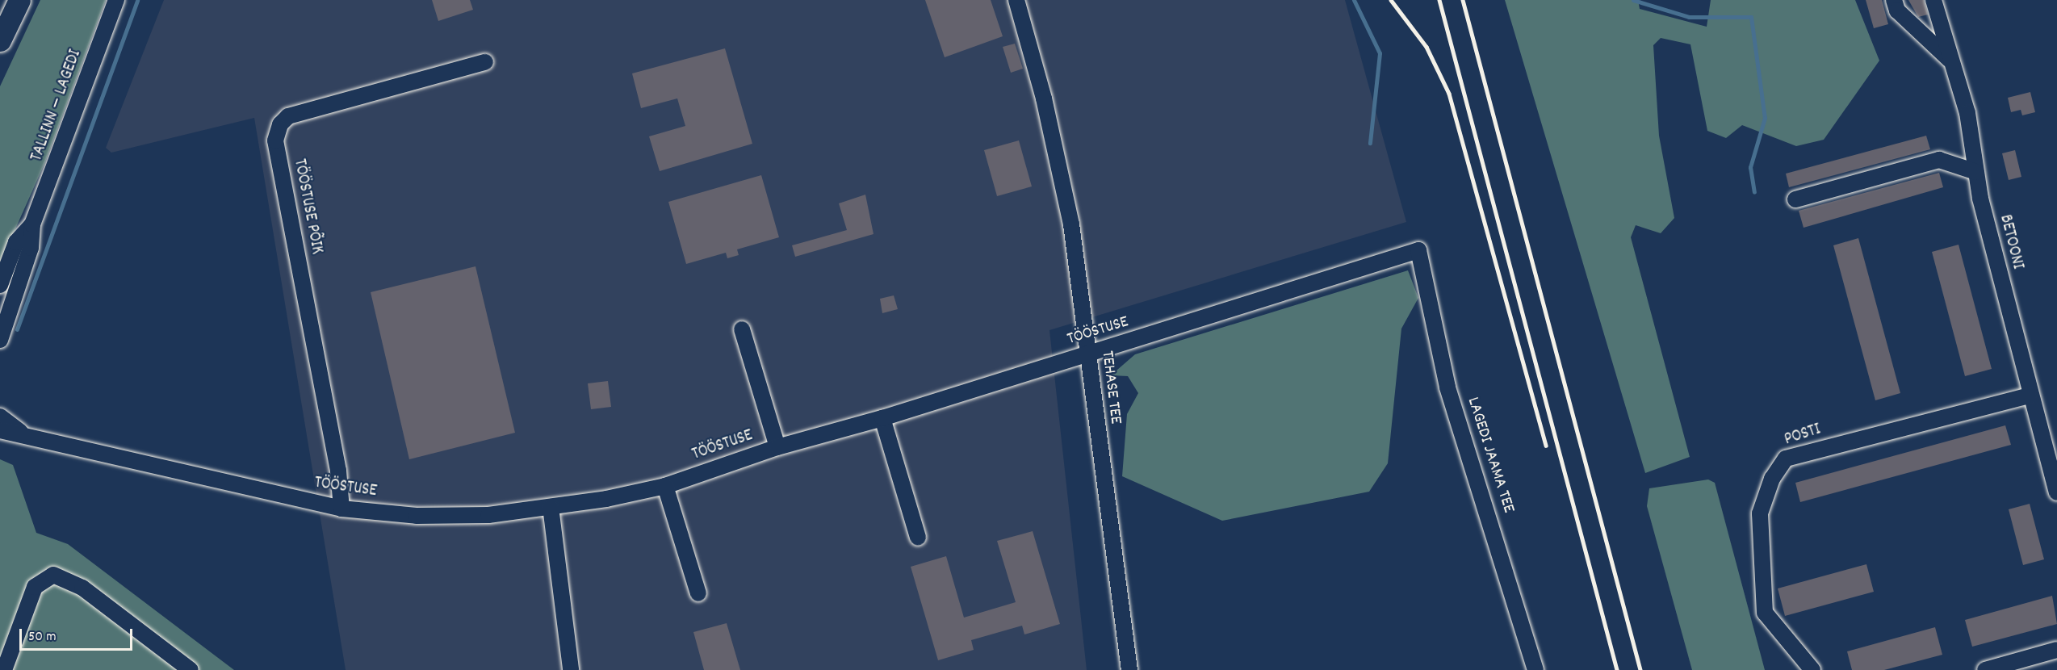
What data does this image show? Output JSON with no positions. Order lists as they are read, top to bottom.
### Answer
{
  "streets": {
    "street": [
      "TALLINN — LAGEDI",
      "TÖÖSTUSE PÕIK",
      "BETOONI",
      "TÖÖSTUSE",
      "TEHASE TEE",
      "POSTI",
      "LAGEDI JAAMA TEE"
    ]
  },
  "crossings": [
    ["TÖÖSTUSE PÕIK", "TÖÖSTUSE"],
    ["BETOONI", "POSTI"],
    ["TÖÖSTUSE", "TEHASE TEE"],
    ["TÖÖSTUSE", "LAGEDI JAAMA TEE"]
  ],
  "scale_bar": "50 m"
}
